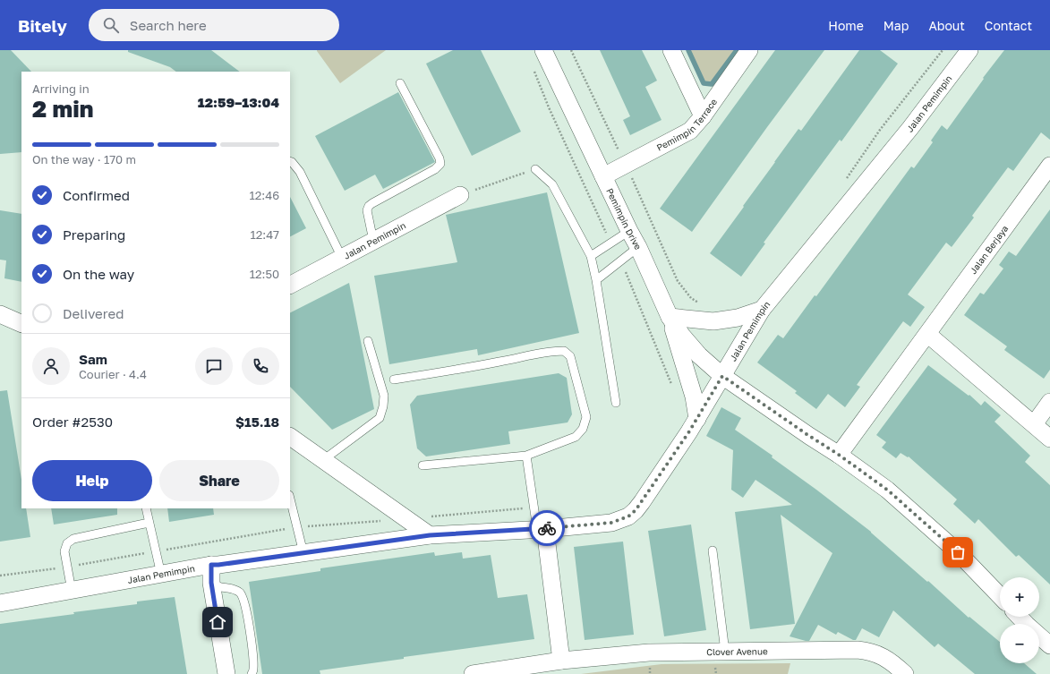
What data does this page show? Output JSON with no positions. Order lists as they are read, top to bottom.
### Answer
{
  "streets": {
    "street": [
      "Jalan Pemimpin",
      "Pemimpin Terrace",
      "Pemimpin Drive",
      "Jalan Berjaya",
      "Clover Avenue"
    ]
  },
  "crossings": [
    ["Jalan Pemimpin", "Pemimpin Drive"],
    ["Pemimpin Terrace", "Pemimpin Drive"],
    ["Pemimpin Drive", "Jalan Berjaya"]
  ],
  "page": {
    "header": "Bitely",
    "search": "Search here",
    "nav": [
      "Home",
      "Map",
      "About",
      "Contact"
    ],
    "heading": ["2 min", "Arriving in", "12:59–13:04"],
    "panel": [
      "Sam",
      "Courier · 4.4",
      "Order #2530",
      "$15.18"
    ],
    "bar": "On the way · 170 m",
    "list": [
      ["Confirmed", "12:46"],
      ["Preparing", "12:47"],
      ["On the way", "12:50"],
      "Delivered"
    ],
    "buttons": ["Help", "Share"],
    "map_buttons": ["+", "−"]
  }
}
